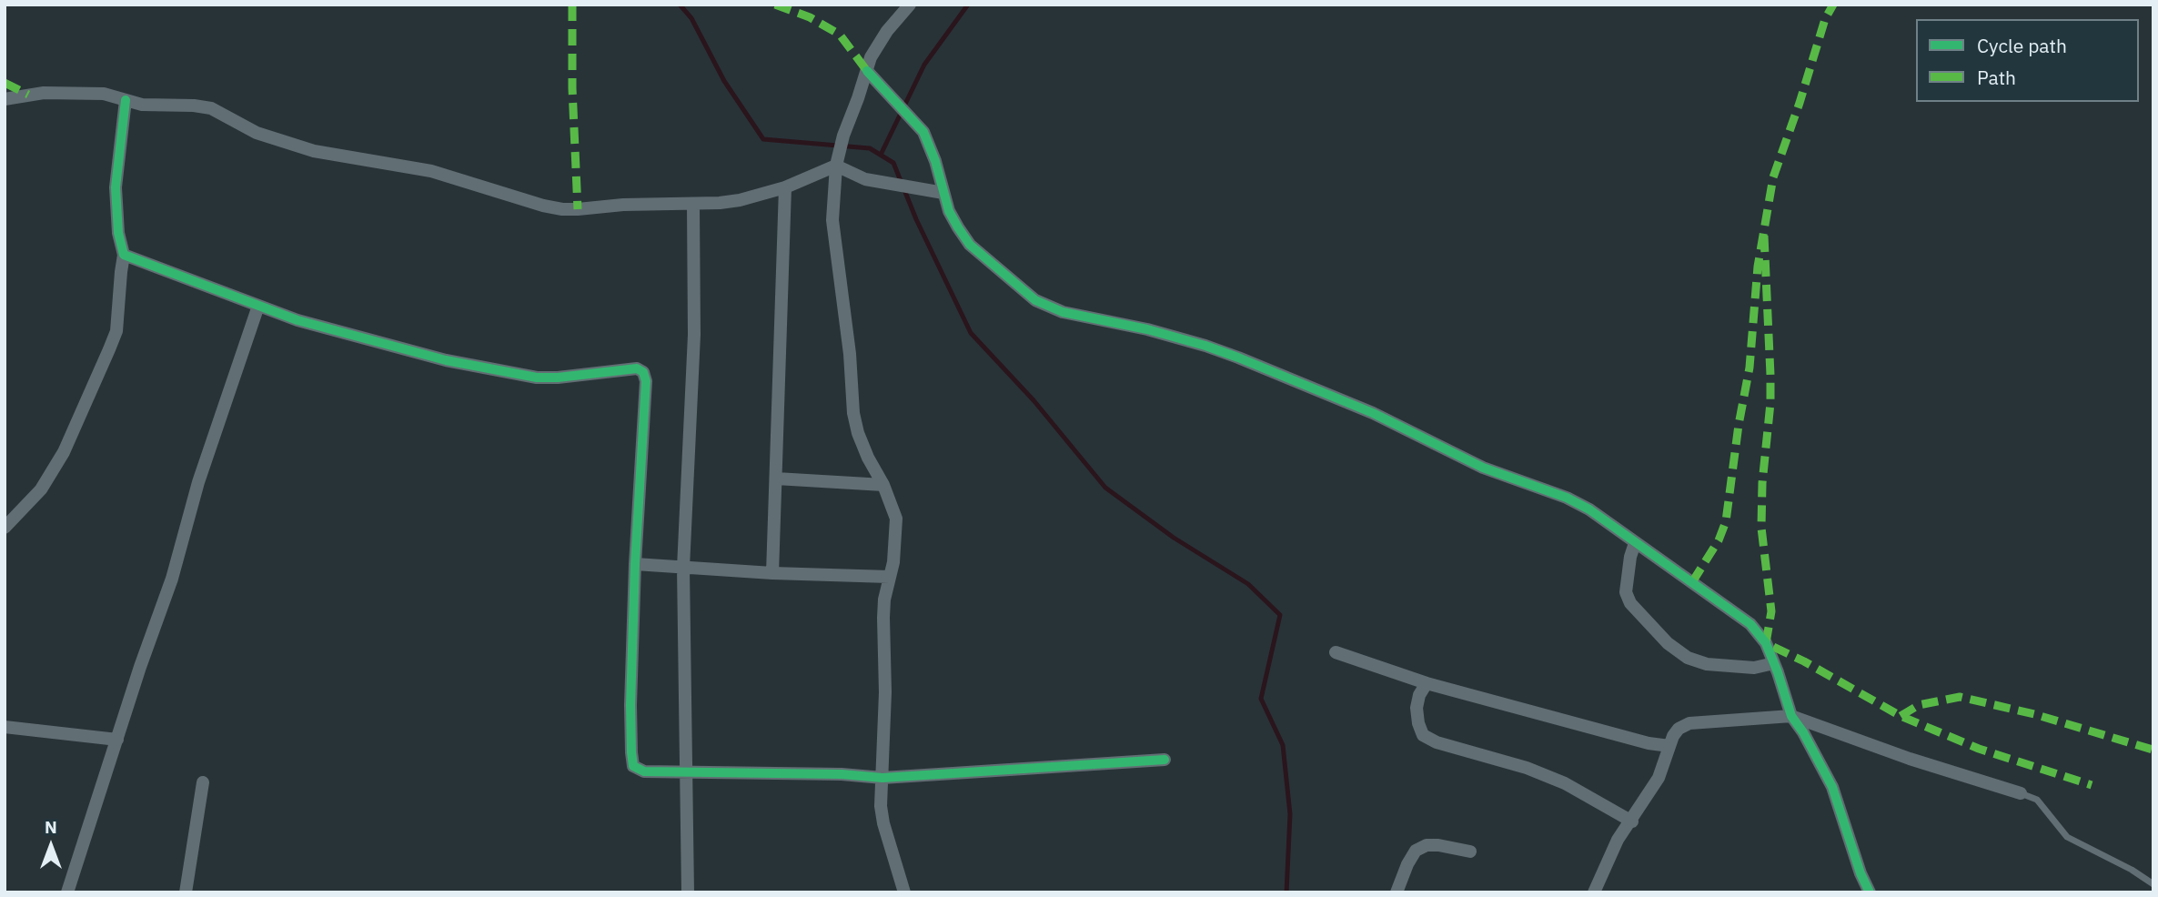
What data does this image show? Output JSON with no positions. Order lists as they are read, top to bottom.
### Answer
{
  "legend": ["Cycle path", "Path"],
  "north": "top"
}
